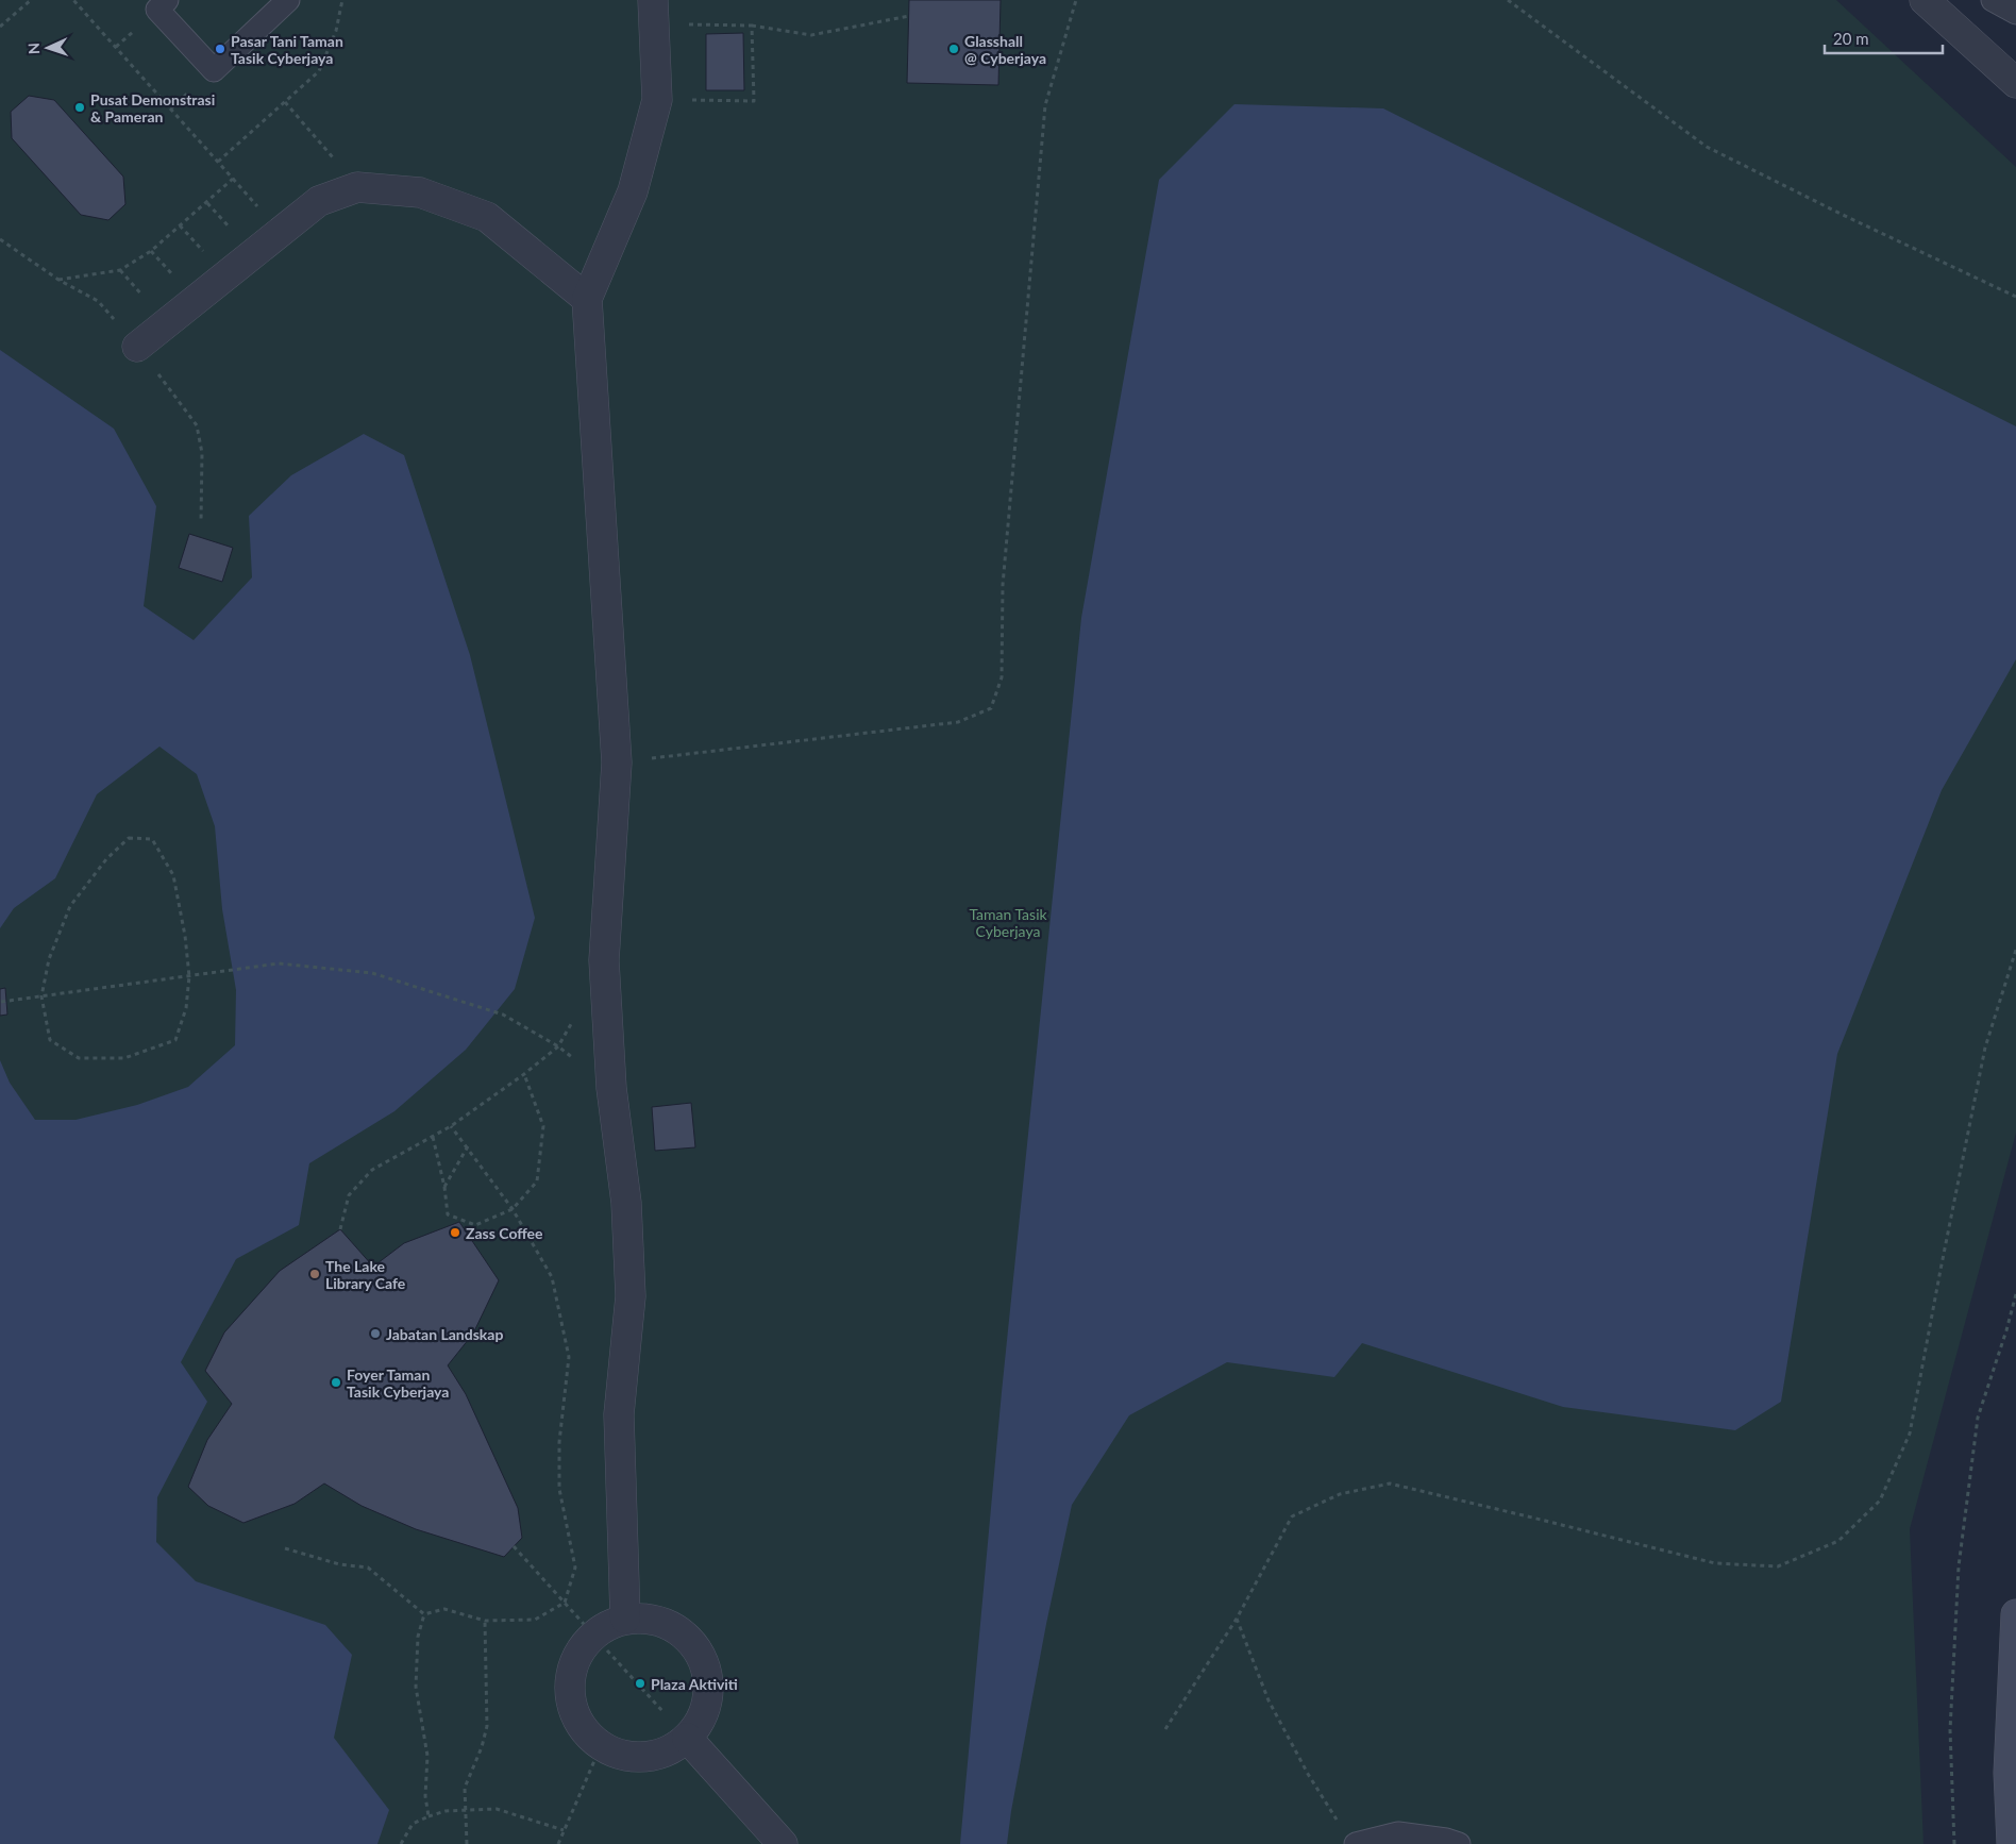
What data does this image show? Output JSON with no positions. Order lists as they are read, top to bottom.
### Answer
{
  "parks": ["Taman Tasik Cyberjaya"],
  "places": [
    "Pasar Tani Taman Tasik Cyberjaya",
    "Glasshall @ Cyberjaya",
    "Pusat Demonstrasi & Pameran",
    "Zass Coffee",
    "The Lake Library Cafe",
    "Jabatan Landskap",
    "Foyer Taman Tasik Cyberjaya",
    "Plaza Aktiviti"
  ],
  "scale_bar": "20 m",
  "north": "left"
}
